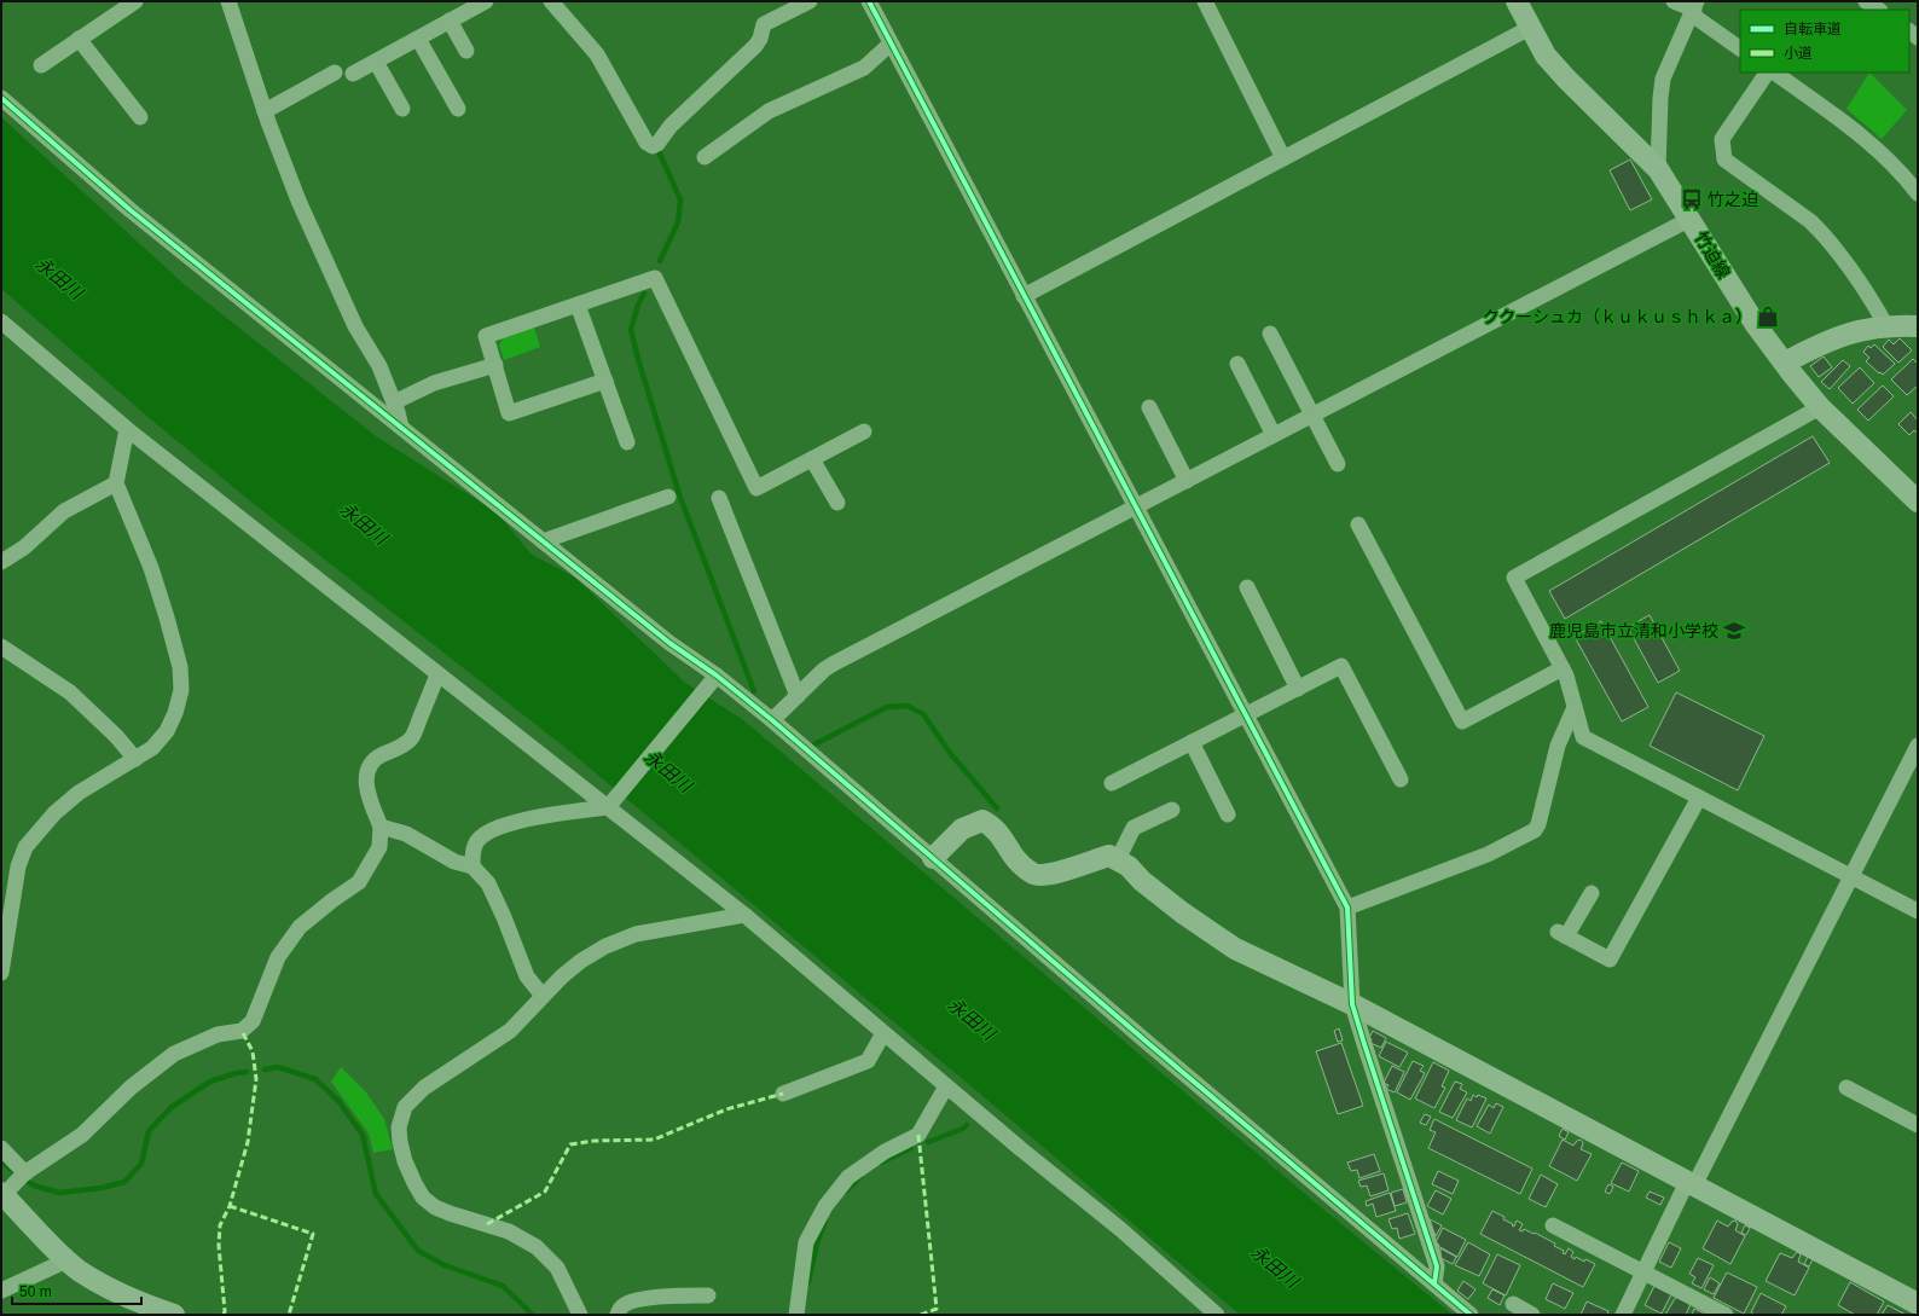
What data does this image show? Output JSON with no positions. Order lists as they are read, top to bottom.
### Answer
{
  "streets": {
    "street": ["竹迫線"]
  },
  "water": ["永田川"],
  "places": {
    "bus stop": ["竹之迫"],
    "shop": ["ククーシュカ（ｋｕｋｕｓｈｋａ）"],
    "school or university": ["鹿児島市立清和小学校"]
  },
  "legend": ["自転車道", "小道"],
  "scale_bar": "50 m"
}
